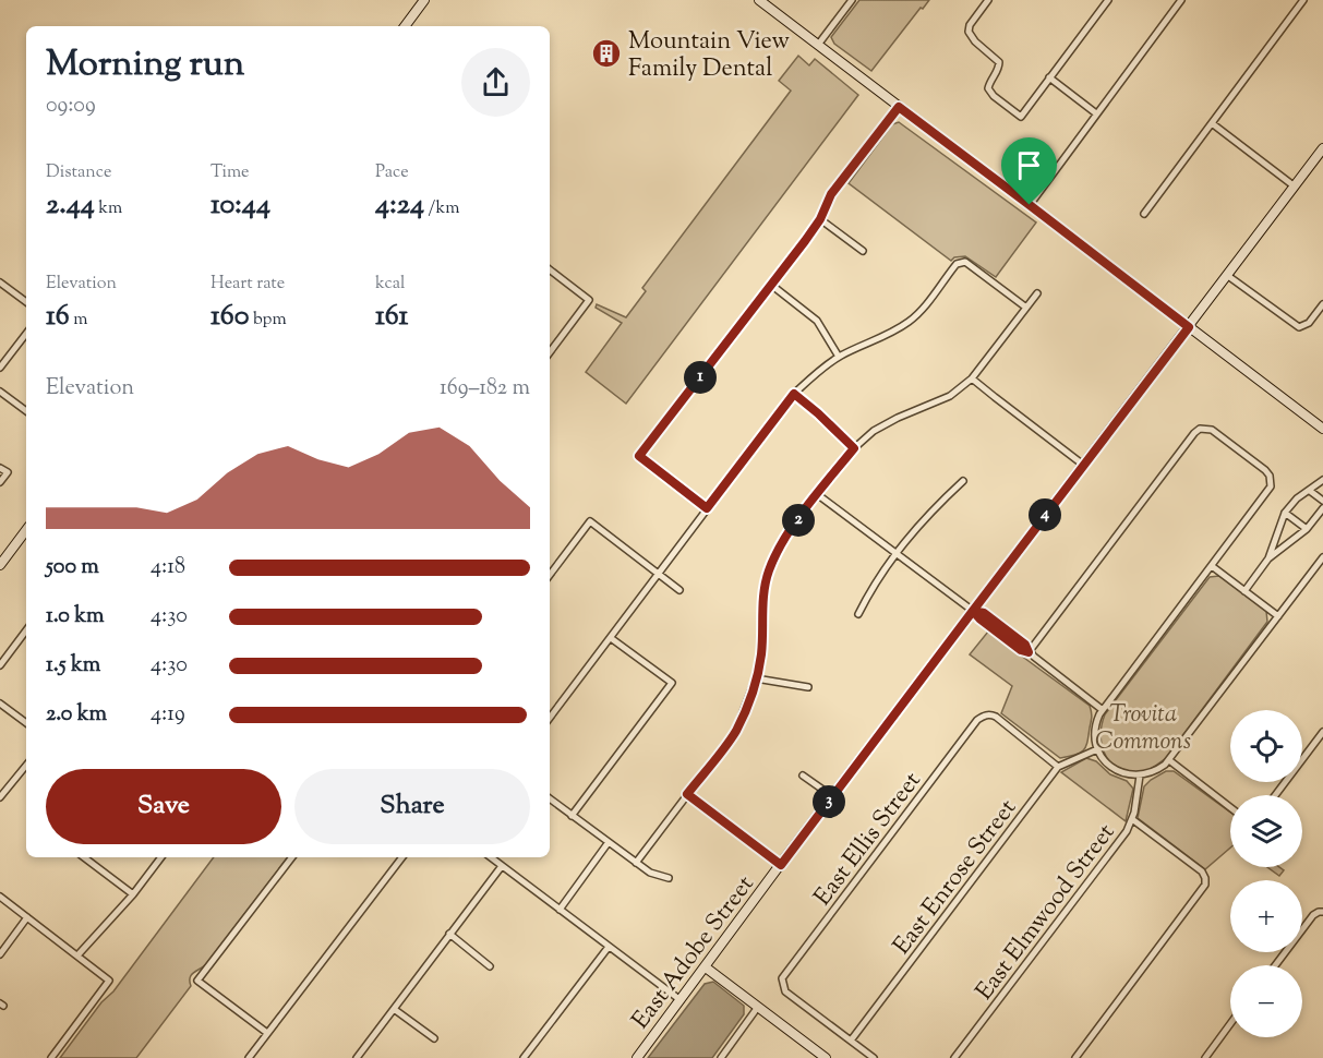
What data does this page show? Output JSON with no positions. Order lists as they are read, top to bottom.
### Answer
{
  "streets": {
    "street": [
      "East Ellis Street",
      "East Enrose Street",
      "East Elmwood Street",
      "East Adobe Street"
    ]
  },
  "crossings": [
    ["East Ellis Street", "East Enrose Street"]
  ],
  "parks": ["Trovita Commons"],
  "places": {
    "building": ["Mountain View Family Dental"]
  },
  "page": {
    "heading": ["Morning run", "09:09"],
    "stats": [
      ["Distance", "2.44 km"],
      ["Time", "10:44"],
      ["Pace", "4:24 /km"],
      ["Elevation", "16 m"],
      ["Heart rate", "160 bpm"],
      ["kcal", "161"]
    ],
    "chart": ["Elevation", "169–182 m"],
    "pins": [
      "1",
      "4",
      "2",
      "3"
    ],
    "list": [
      {
        "name": "500 m",
        "note": "4:18"
      },
      {
        "name": "1.0 km",
        "note": "4:30"
      },
      {
        "name": "1.5 km",
        "note": "4:30"
      },
      {
        "name": "2.0 km",
        "note": "4:19"
      }
    ],
    "map_buttons": ["+", "−"],
    "buttons": ["Save", "Share"]
  }
}
